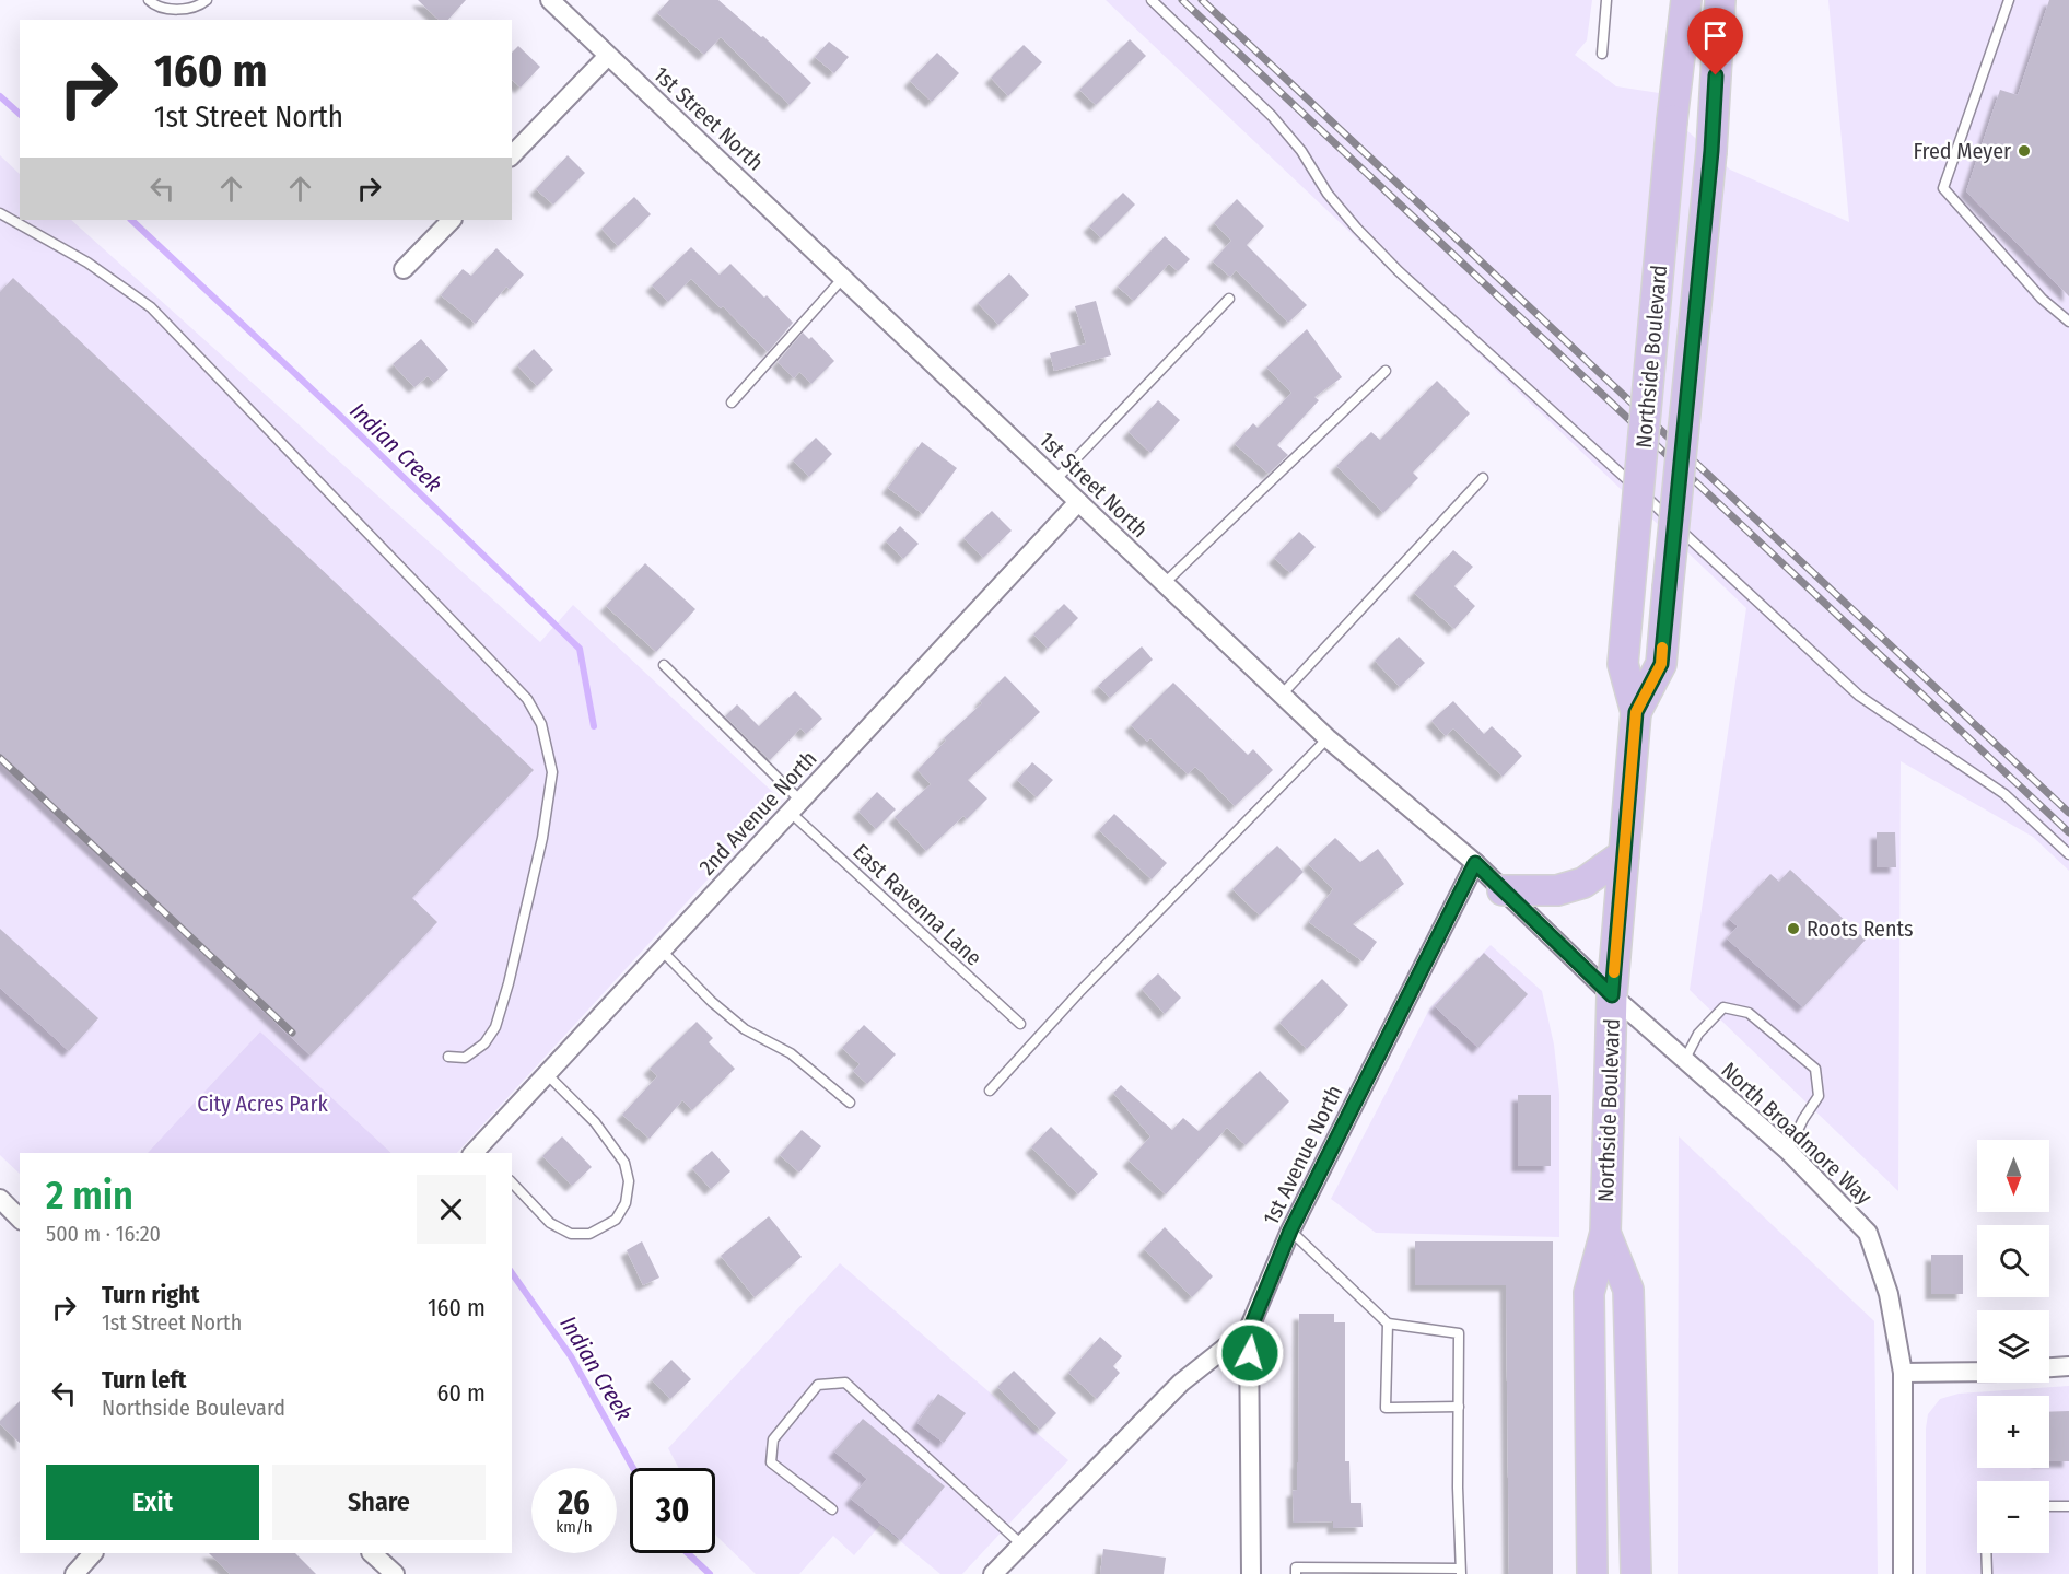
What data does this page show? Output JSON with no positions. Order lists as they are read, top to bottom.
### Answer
{
  "streets": {
    "main road": ["Northside Boulevard"],
    "street": [
      "1st Street North",
      "2nd Avenue North",
      "North Broadmore Way",
      "1st Avenue North"
    ],
    "lane": ["East Ravenna Lane"]
  },
  "crossings": [
    ["1st Street North", "Northside Boulevard"],
    ["1st Street North", "2nd Avenue North"],
    ["1st Street North", "North Broadmore Way"],
    ["1st Street North", "1st Avenue North"],
    ["Northside Boulevard", "North Broadmore Way"],
    ["2nd Avenue North", "East Ravenna Lane"]
  ],
  "water": ["Indian Creek"],
  "parks": ["City Acres Park"],
  "places": ["Fred Meyer", "Roots Rents"],
  "north": "bottom",
  "page": {
    "turn": ["160 m", "1st Street North"],
    "map_buttons": ["+", "−"],
    "heading": ["2 min", "500 m · 16:20"],
    "list": [
      {
        "name": "Turn right",
        "note": "1st Street North",
        "value": "160 m"
      },
      {
        "name": "Turn left",
        "note": "Northside Boulevard",
        "value": "60 m"
      }
    ],
    "buttons": ["Exit", "Share"],
    "speed": "26 km/h",
    "limit": "30"
  }
}
